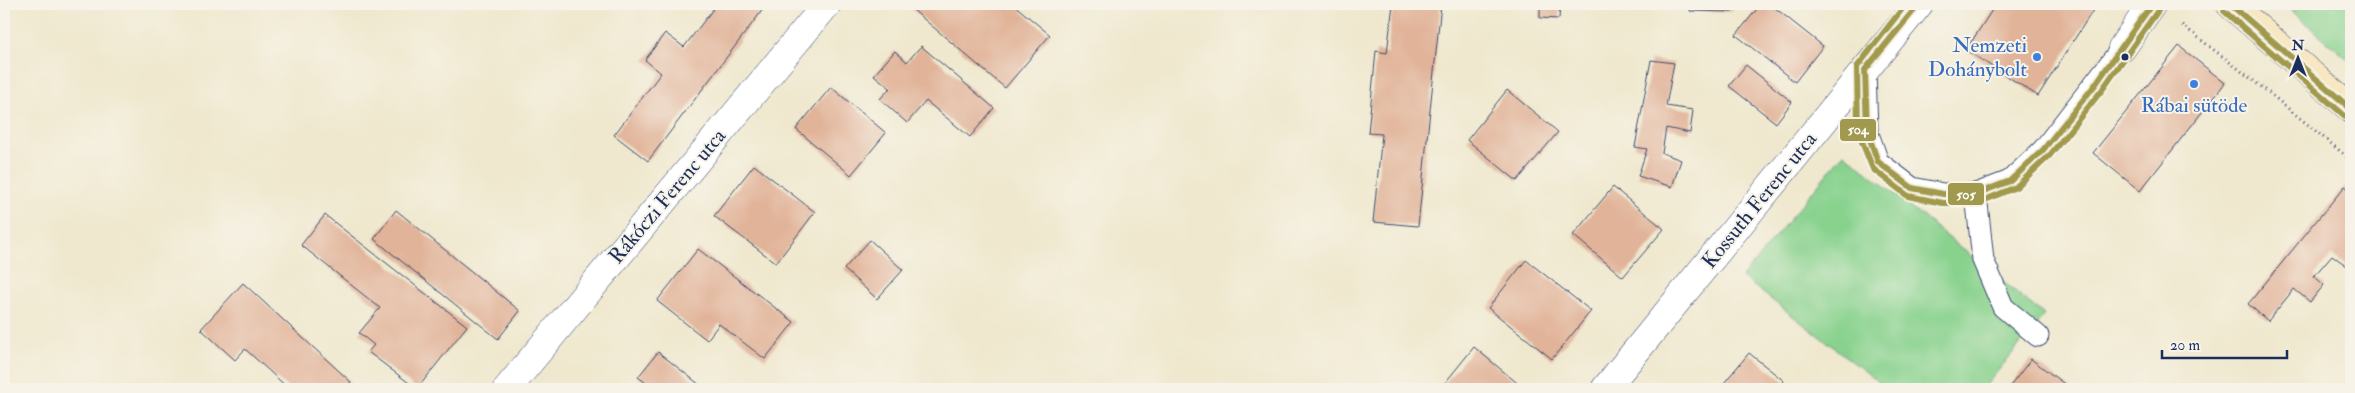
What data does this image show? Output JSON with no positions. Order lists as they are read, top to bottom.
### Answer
{
  "streets": {
    "street": ["Rákóczi Ferenc utca", "Kossuth Ferenc utca"]
  },
  "places": ["Nemzeti Dohánybolt", "Rábai sütöde"],
  "lines": ["transit line 505", "transit line 504"],
  "scale_bar": "20 m",
  "north": "top"
}
